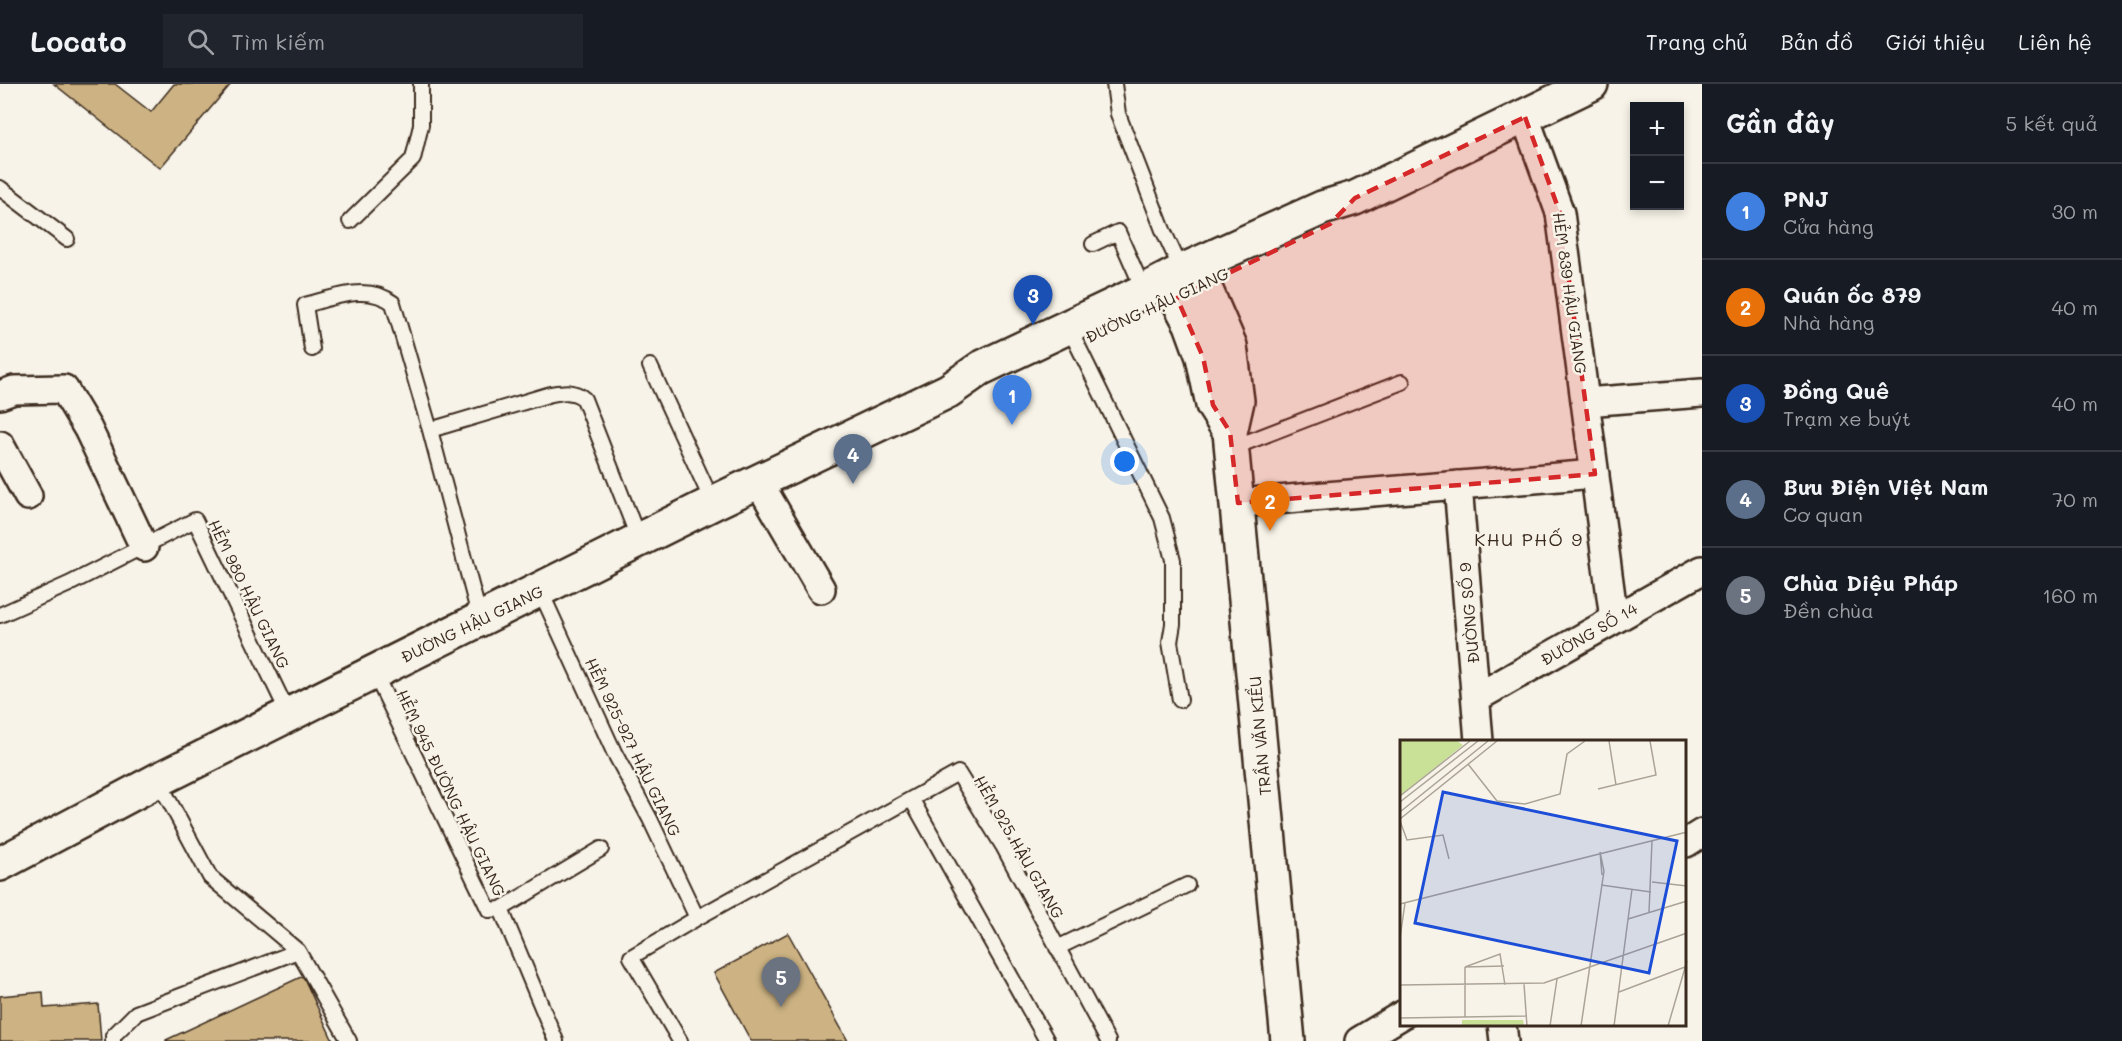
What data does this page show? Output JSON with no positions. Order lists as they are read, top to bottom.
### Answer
{
  "streets": {
    "main road": ["ĐƯỜNG HẬU GIANG", "TRẦN VĂN KIỂU"],
    "street": ["HẺM 839 HẬU GIANG", "ĐƯỜNG SỐ 9", "ĐƯỜNG SỐ 14"],
    "lane": [
      "HẺM 980 HẬU GIANG",
      "HẺM 925-927 HẬU GIANG",
      "HẺM 945 ĐƯỜNG HẬU GIANG",
      "HẺM 925 HẬU GIANG"
    ]
  },
  "crossings": [
    ["HẺM 839 HẬU GIANG", "ĐƯỜNG HẬU GIANG"],
    ["HẺM 839 HẬU GIANG", "ĐƯỜNG SỐ 14"],
    ["ĐƯỜNG HẬU GIANG", "HẺM 980 HẬU GIANG"],
    ["ĐƯỜNG HẬU GIANG", "TRẦN VĂN KIỂU"],
    ["ĐƯỜNG HẬU GIANG", "HẺM 925-927 HẬU GIANG"],
    ["ĐƯỜNG HẬU GIANG", "HẺM 945 ĐƯỜNG HẬU GIANG"],
    ["ĐƯỜNG SỐ 9", "ĐƯỜNG SỐ 14"],
    ["HẺM 925-927 HẬU GIANG", "HẺM 925 HẬU GIANG"]
  ],
  "districts": ["KHU PHỐ 9"],
  "page": {
    "header": "Locato",
    "search": "Tìm kiếm",
    "nav": [
      "Trang chủ",
      "Bản đồ",
      "Giới thiệu",
      "Liên hệ"
    ],
    "heading": ["Gần đây", "5 kết quả"],
    "map_buttons": ["+", "−"],
    "list": [
      {
        "mark": "1",
        "name": "PNJ",
        "note": "Cửa hàng",
        "value": "30 m"
      },
      {
        "mark": "2",
        "name": "Quán ốc 879",
        "note": "Nhà hàng",
        "value": "40 m"
      },
      {
        "mark": "3",
        "name": "Đồng Quê",
        "note": "Trạm xe buýt",
        "value": "40 m"
      },
      {
        "mark": "4",
        "name": "Bưu Điện Việt Nam",
        "note": "Cơ quan",
        "value": "70 m"
      },
      {
        "mark": "5",
        "name": "Chùa Diệu Pháp",
        "note": "Đền chùa",
        "value": "160 m"
      }
    ],
    "pins": [
      "3",
      "1",
      "4",
      "2",
      "5"
    ]
  }
}
